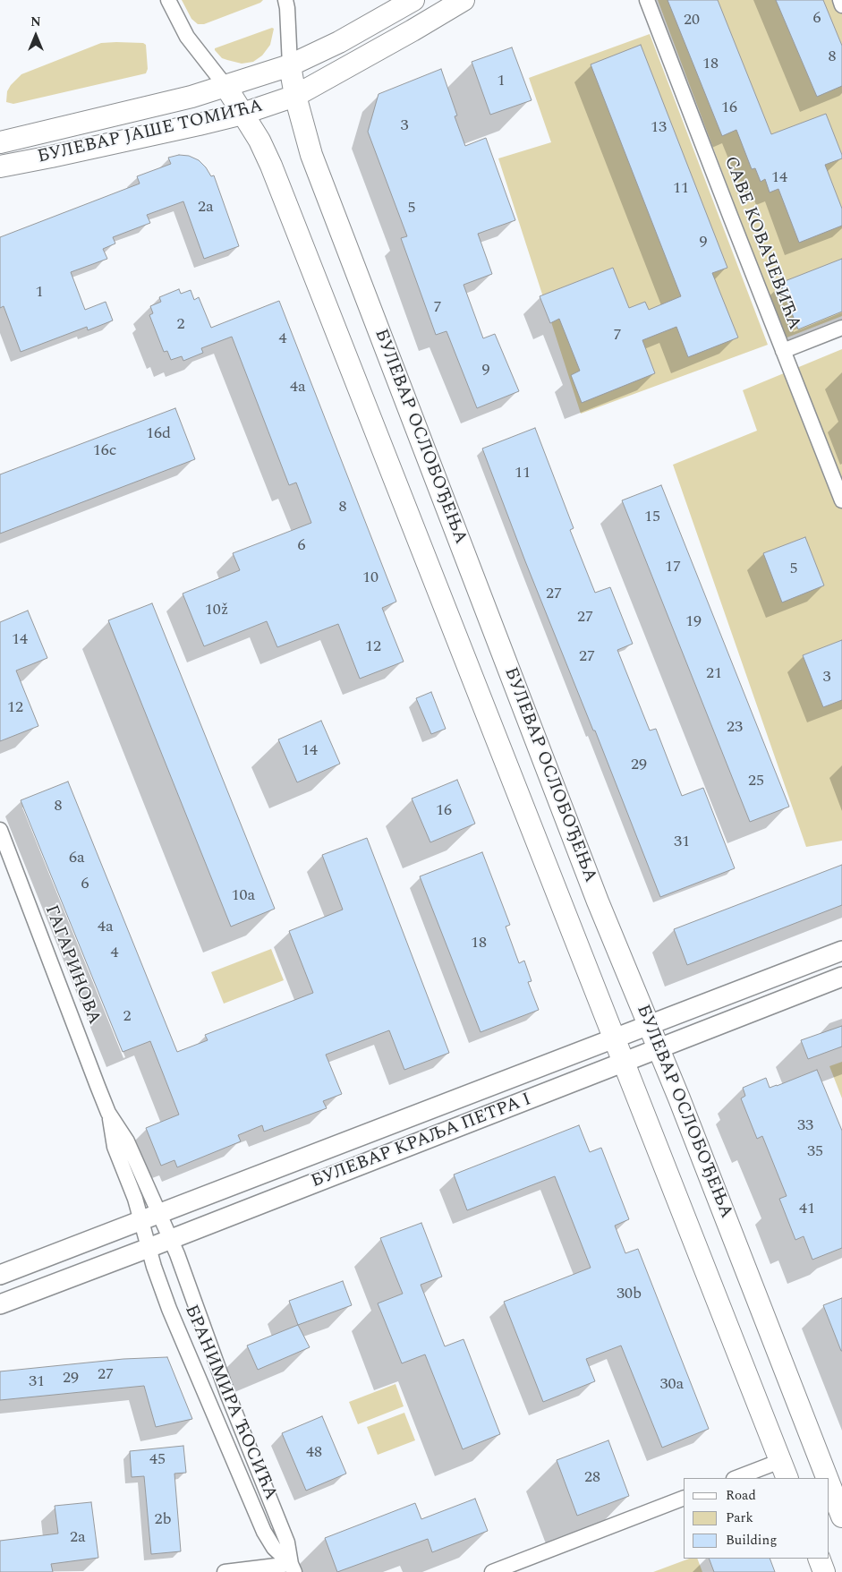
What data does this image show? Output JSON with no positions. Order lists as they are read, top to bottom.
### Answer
{
  "streets": {
    "main road": ["БУЛЕВАР ЈАШЕ ТОМИЋА", "БУЛЕВАР ОСЛОБОЂЕЊА"],
    "street": [
      "САВЕ КОВАЧЕВИЋА",
      "ГАГАРИНОВА",
      "БУЛЕВАР КРАЉА ПЕТРА I",
      "БРАНИМИРА ЋОСИЋА"
    ]
  },
  "crossings": [
    ["БУЛЕВАР ЈАШЕ ТОМИЋА", "БУЛЕВАР ОСЛОБОЂЕЊА"],
    ["БУЛЕВАР ОСЛОБОЂЕЊА", "БУЛЕВАР КРАЉА ПЕТРА I"],
    ["ГАГАРИНОВА", "БУЛЕВАР КРАЉА ПЕТРА I"],
    ["ГАГАРИНОВА", "БРАНИМИРА ЋОСИЋА"],
    ["БУЛЕВАР КРАЉА ПЕТРА I", "БРАНИМИРА ЋОСИЋА"]
  ],
  "house_numbers": [
    "6",
    "20",
    "8",
    "18",
    "1",
    "16",
    "3",
    "13",
    "14",
    "11",
    "2a",
    "5",
    "9",
    "1",
    "7",
    "2",
    "7",
    "4",
    "9",
    "4a",
    "16d",
    "16c",
    "11",
    "8",
    "15",
    "6",
    "17",
    "5",
    "10",
    "27",
    "10ž",
    "27",
    "19",
    "14",
    "12",
    "27",
    "21",
    "3",
    "12",
    "23",
    "14",
    "29",
    "25",
    "8",
    "16",
    "31",
    "6a",
    "6",
    "10a",
    "4a",
    "18",
    "4",
    "2",
    "33",
    "35",
    "41",
    "30b",
    "27",
    "29",
    "31",
    "30a",
    "48",
    "45",
    "28",
    "2b",
    "2a"
  ],
  "legend": ["Road", "Park", "Building"],
  "north": "top"
}
